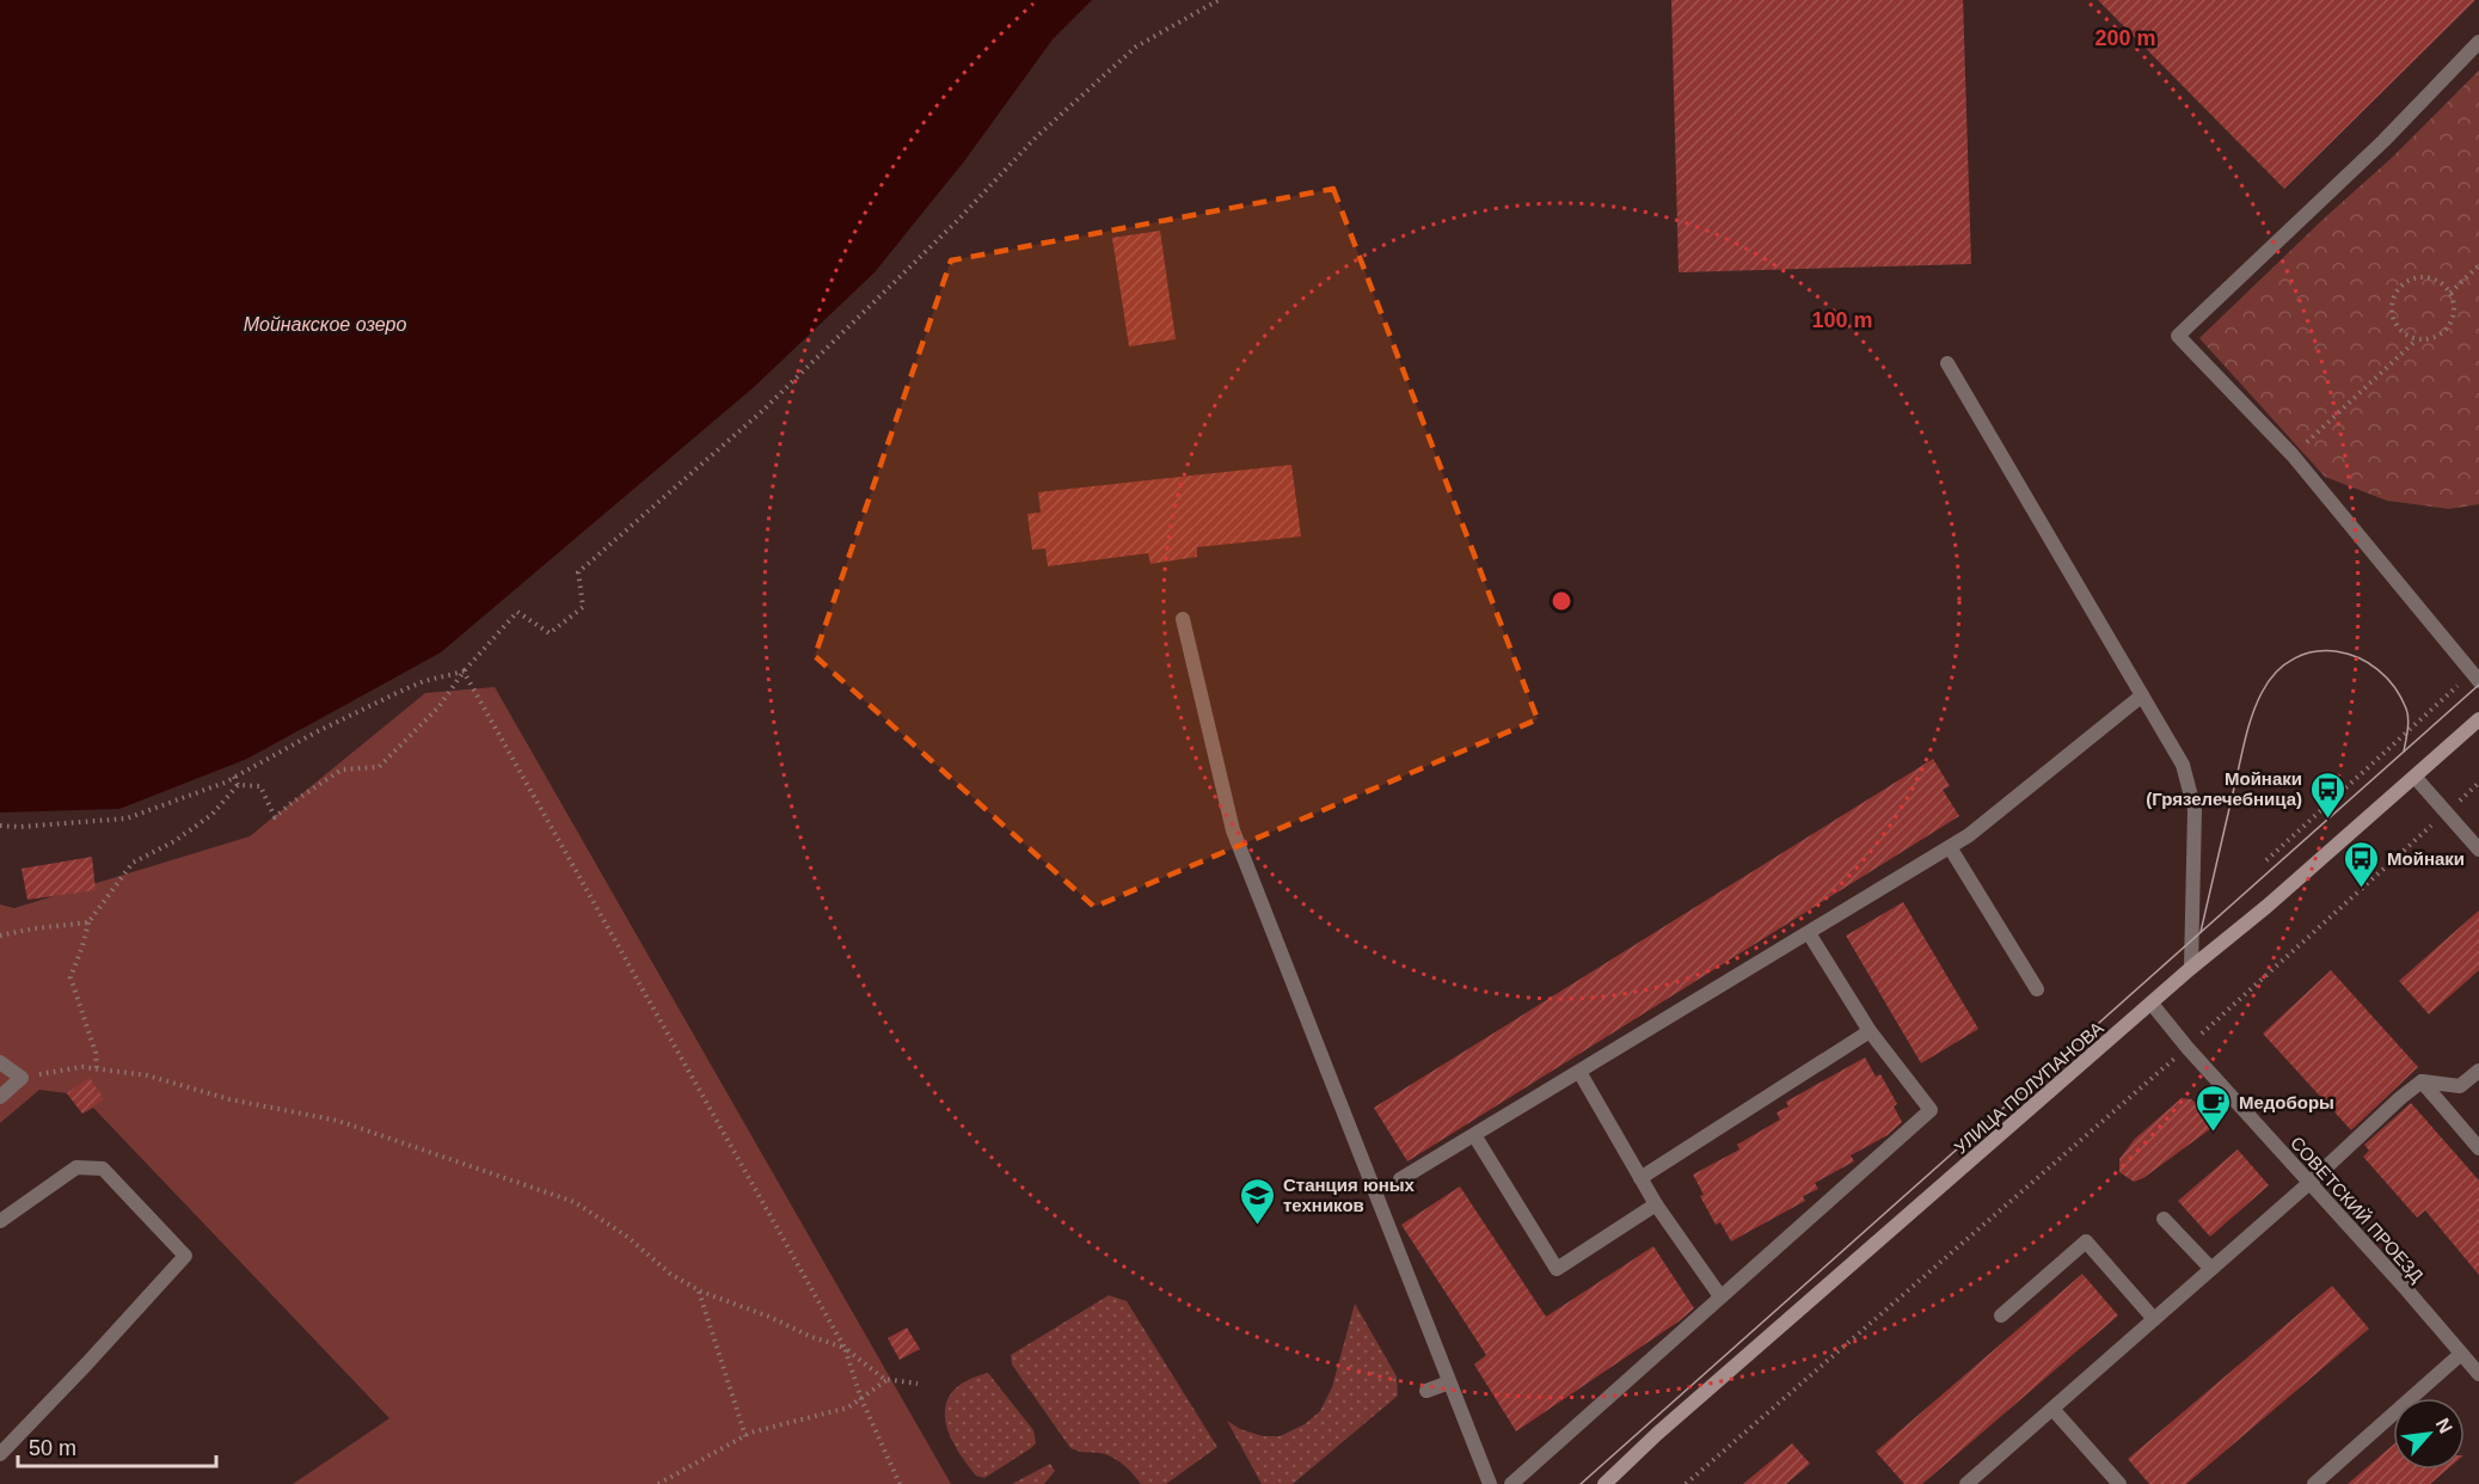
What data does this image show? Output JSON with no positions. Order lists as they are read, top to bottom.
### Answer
{
  "streets": {
    "street": ["УЛИЦА ПОЛУПАНОВА", "СОВЕТСКИЙ ПРОЕЗД"]
  },
  "crossings": [
    ["УЛИЦА ПОЛУПАНОВА", "СОВЕТСКИЙ ПРОЕЗД"]
  ],
  "water": ["Мойнакское озеро"],
  "places": {
    "bus stop": ["Мойнаки (Грязелечебница)", "Мойнаки"],
    "cafe": ["Медоборы"],
    "school or university": ["Станция юных техников"]
  },
  "scale_bar": "50 m",
  "north": "top right",
  "rings": ["200 m", "100 m"]
}
